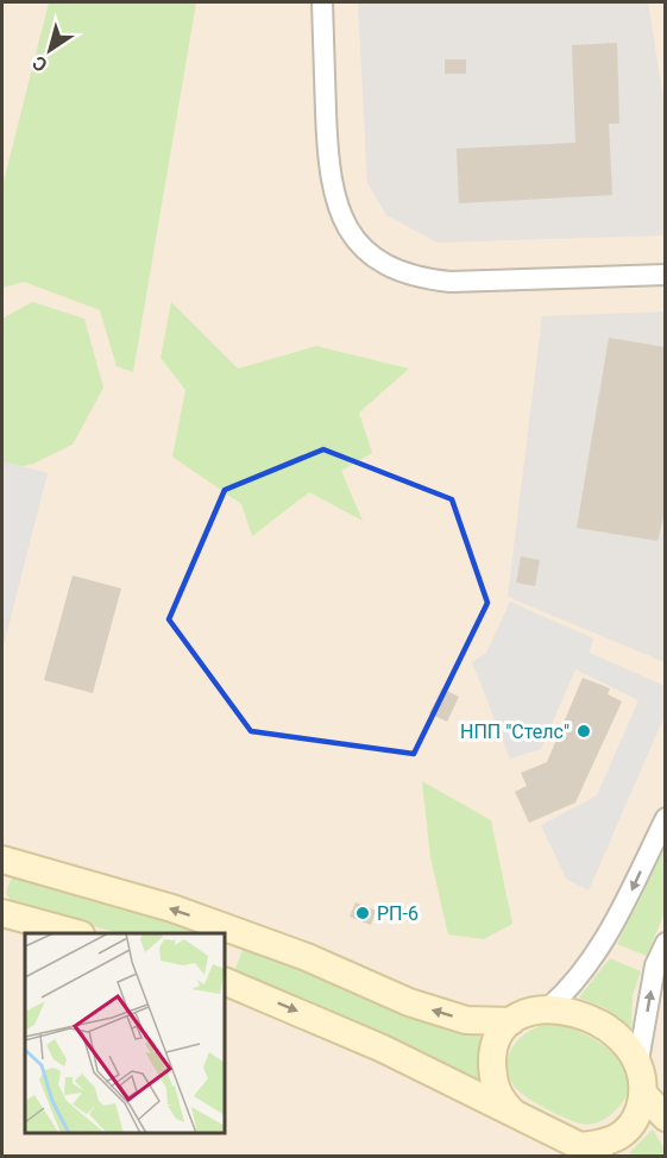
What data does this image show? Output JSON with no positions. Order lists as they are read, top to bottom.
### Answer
{
  "places": ["НПП \"Стелс\"", "РП-6"],
  "north": "bottom left"
}
